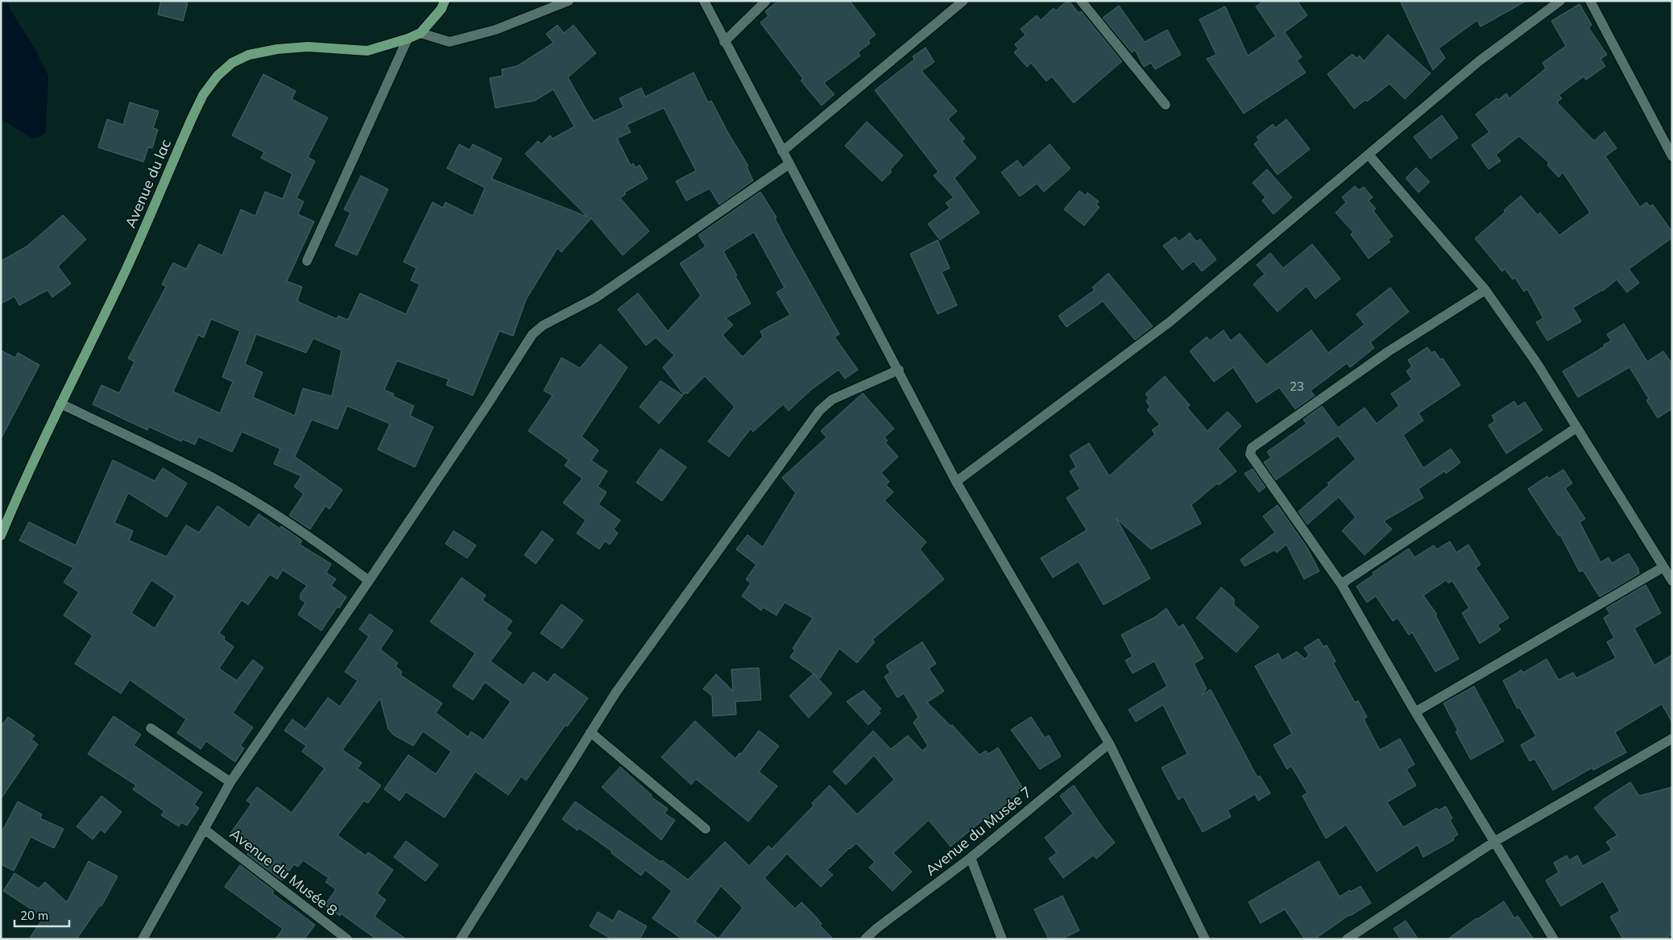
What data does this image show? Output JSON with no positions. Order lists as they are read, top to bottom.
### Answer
{
  "streets": {
    "main road": ["Avenue du lac"],
    "street": ["Avenue du Musée 7", "Avenue du Musée 8"]
  },
  "house_numbers": ["23"],
  "scale_bar": "20 m"
}
